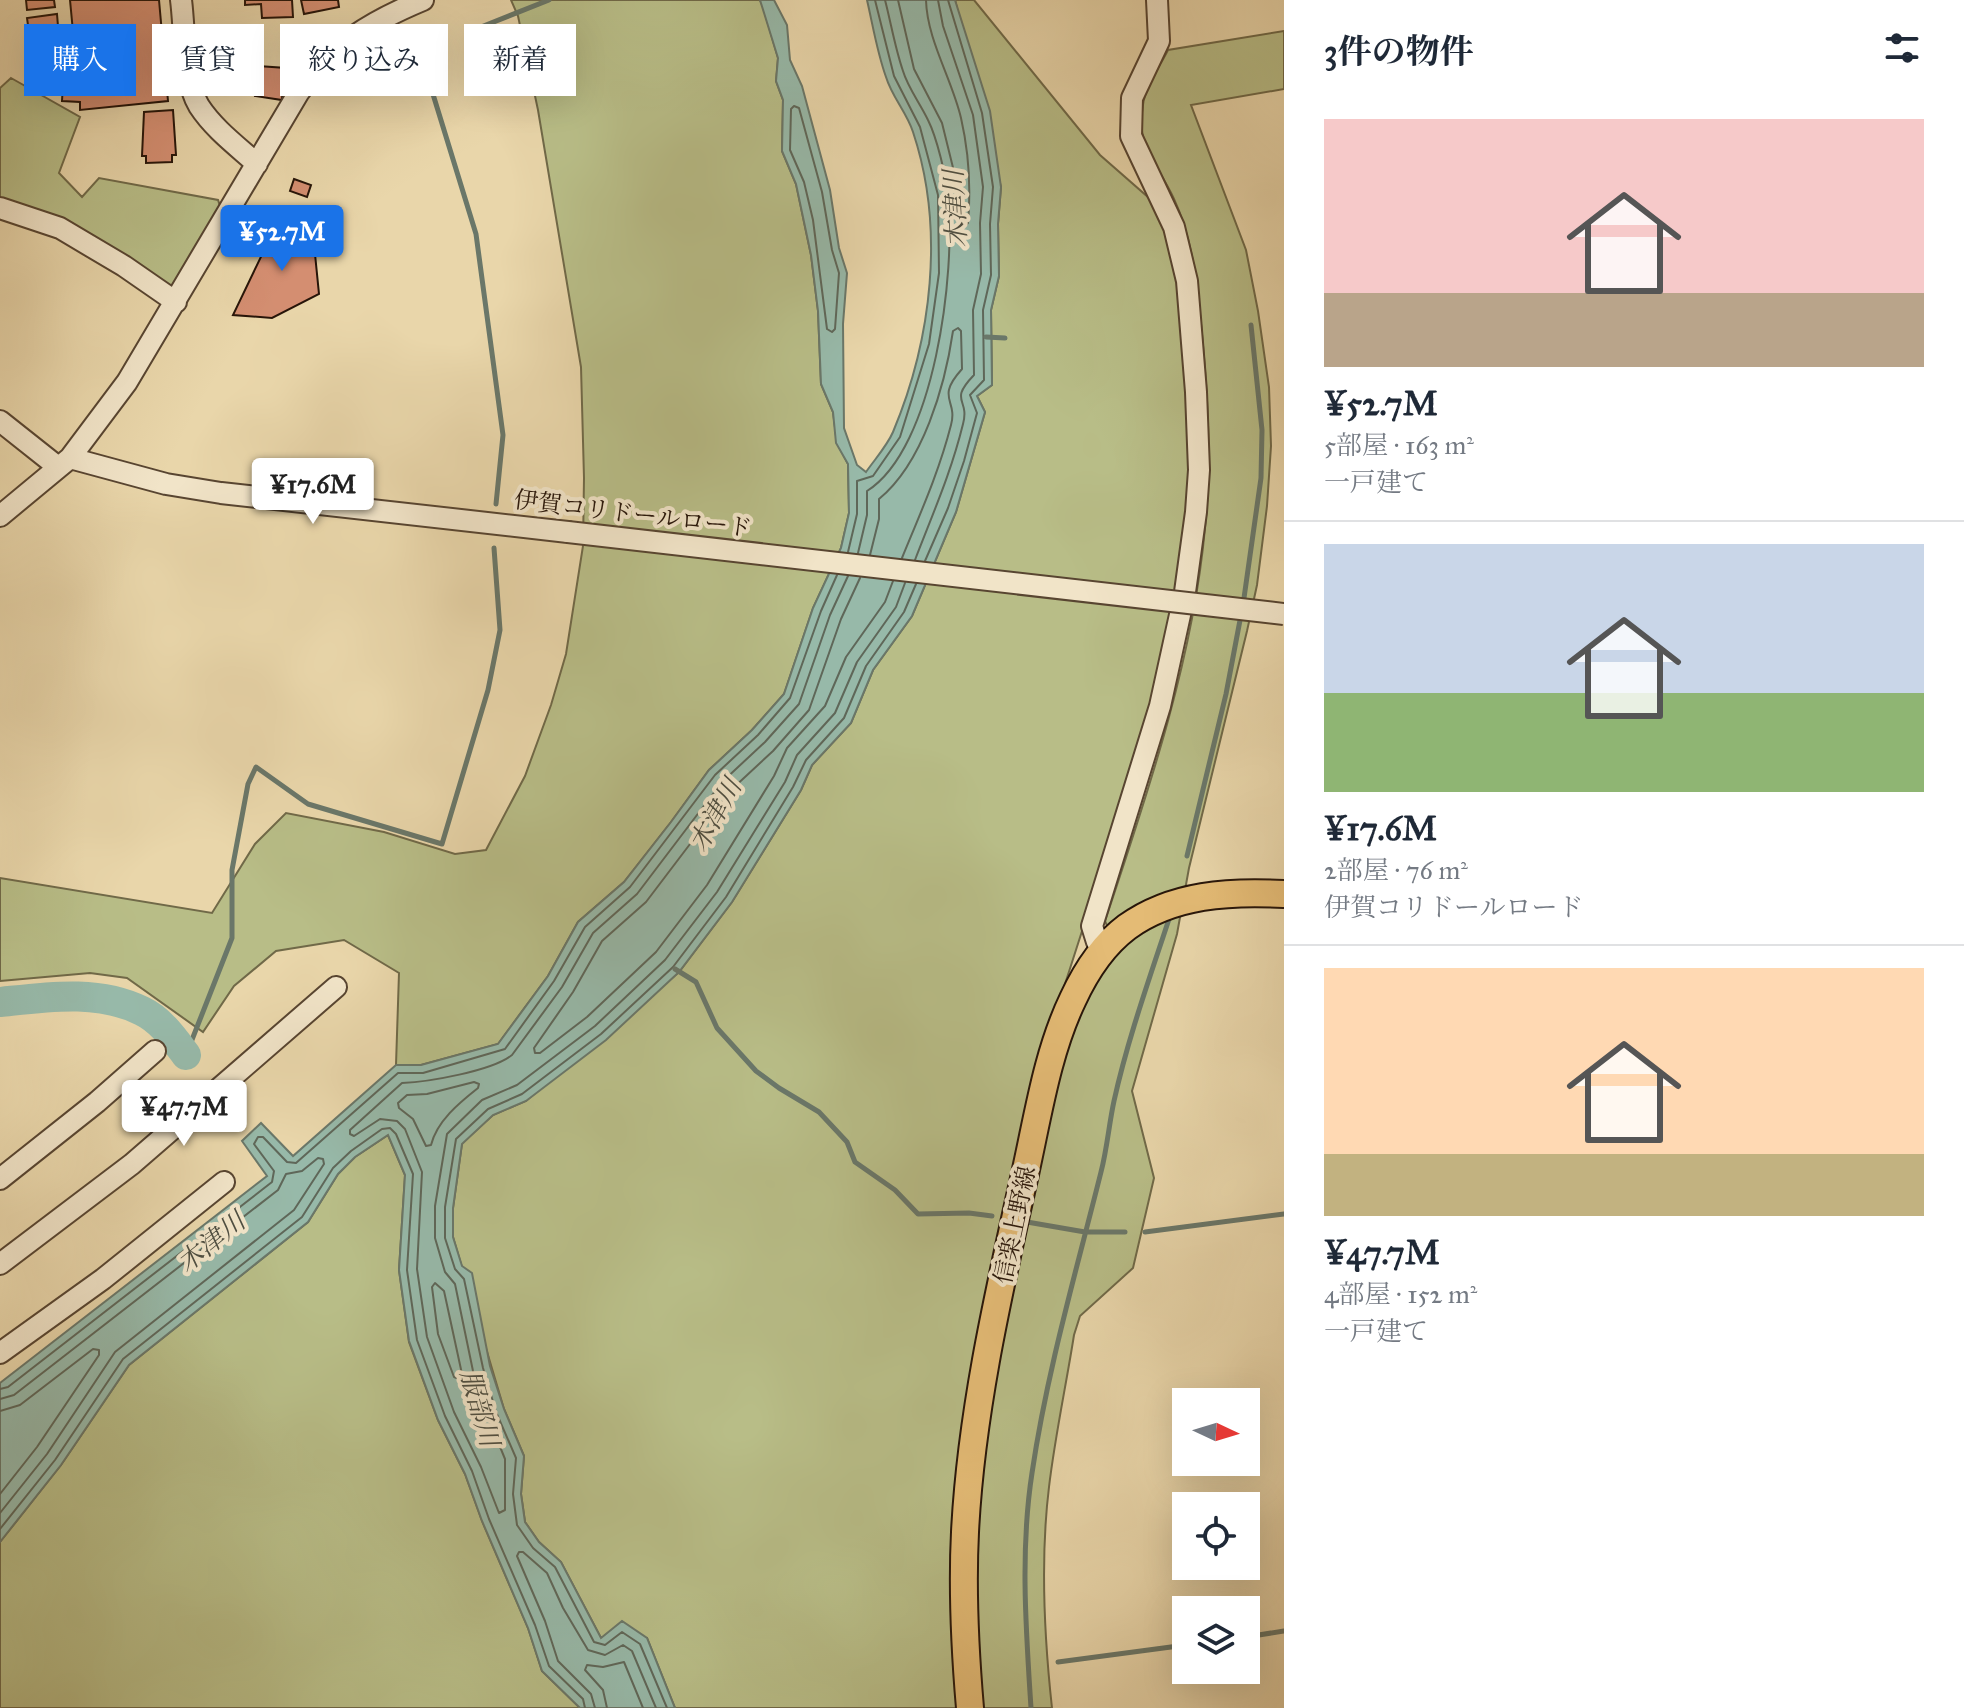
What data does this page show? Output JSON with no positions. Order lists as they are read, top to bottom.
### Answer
{
  "streets": {
    "main road": ["信楽上野線"],
    "street": ["伊賀コリドールロード"]
  },
  "water": ["木津川", "服部川"],
  "north": "right",
  "page": {
    "heading": "3件の物件",
    "chip": [
      "購入",
      "賃貸",
      "絞り込み",
      "新着"
    ],
    "list": [
      {
        "name": "¥52.7M",
        "note": "5部屋 · 163 m² · 一戸建て"
      },
      {
        "name": "¥17.6M",
        "note": "2部屋 · 76 m² · 伊賀コリドールロード"
      },
      {
        "name": "¥47.7M",
        "note": "4部屋 · 152 m² · 一戸建て"
      }
    ],
    "price": ["¥52.7M", "¥17.6M", "¥47.7M"]
  }
}
